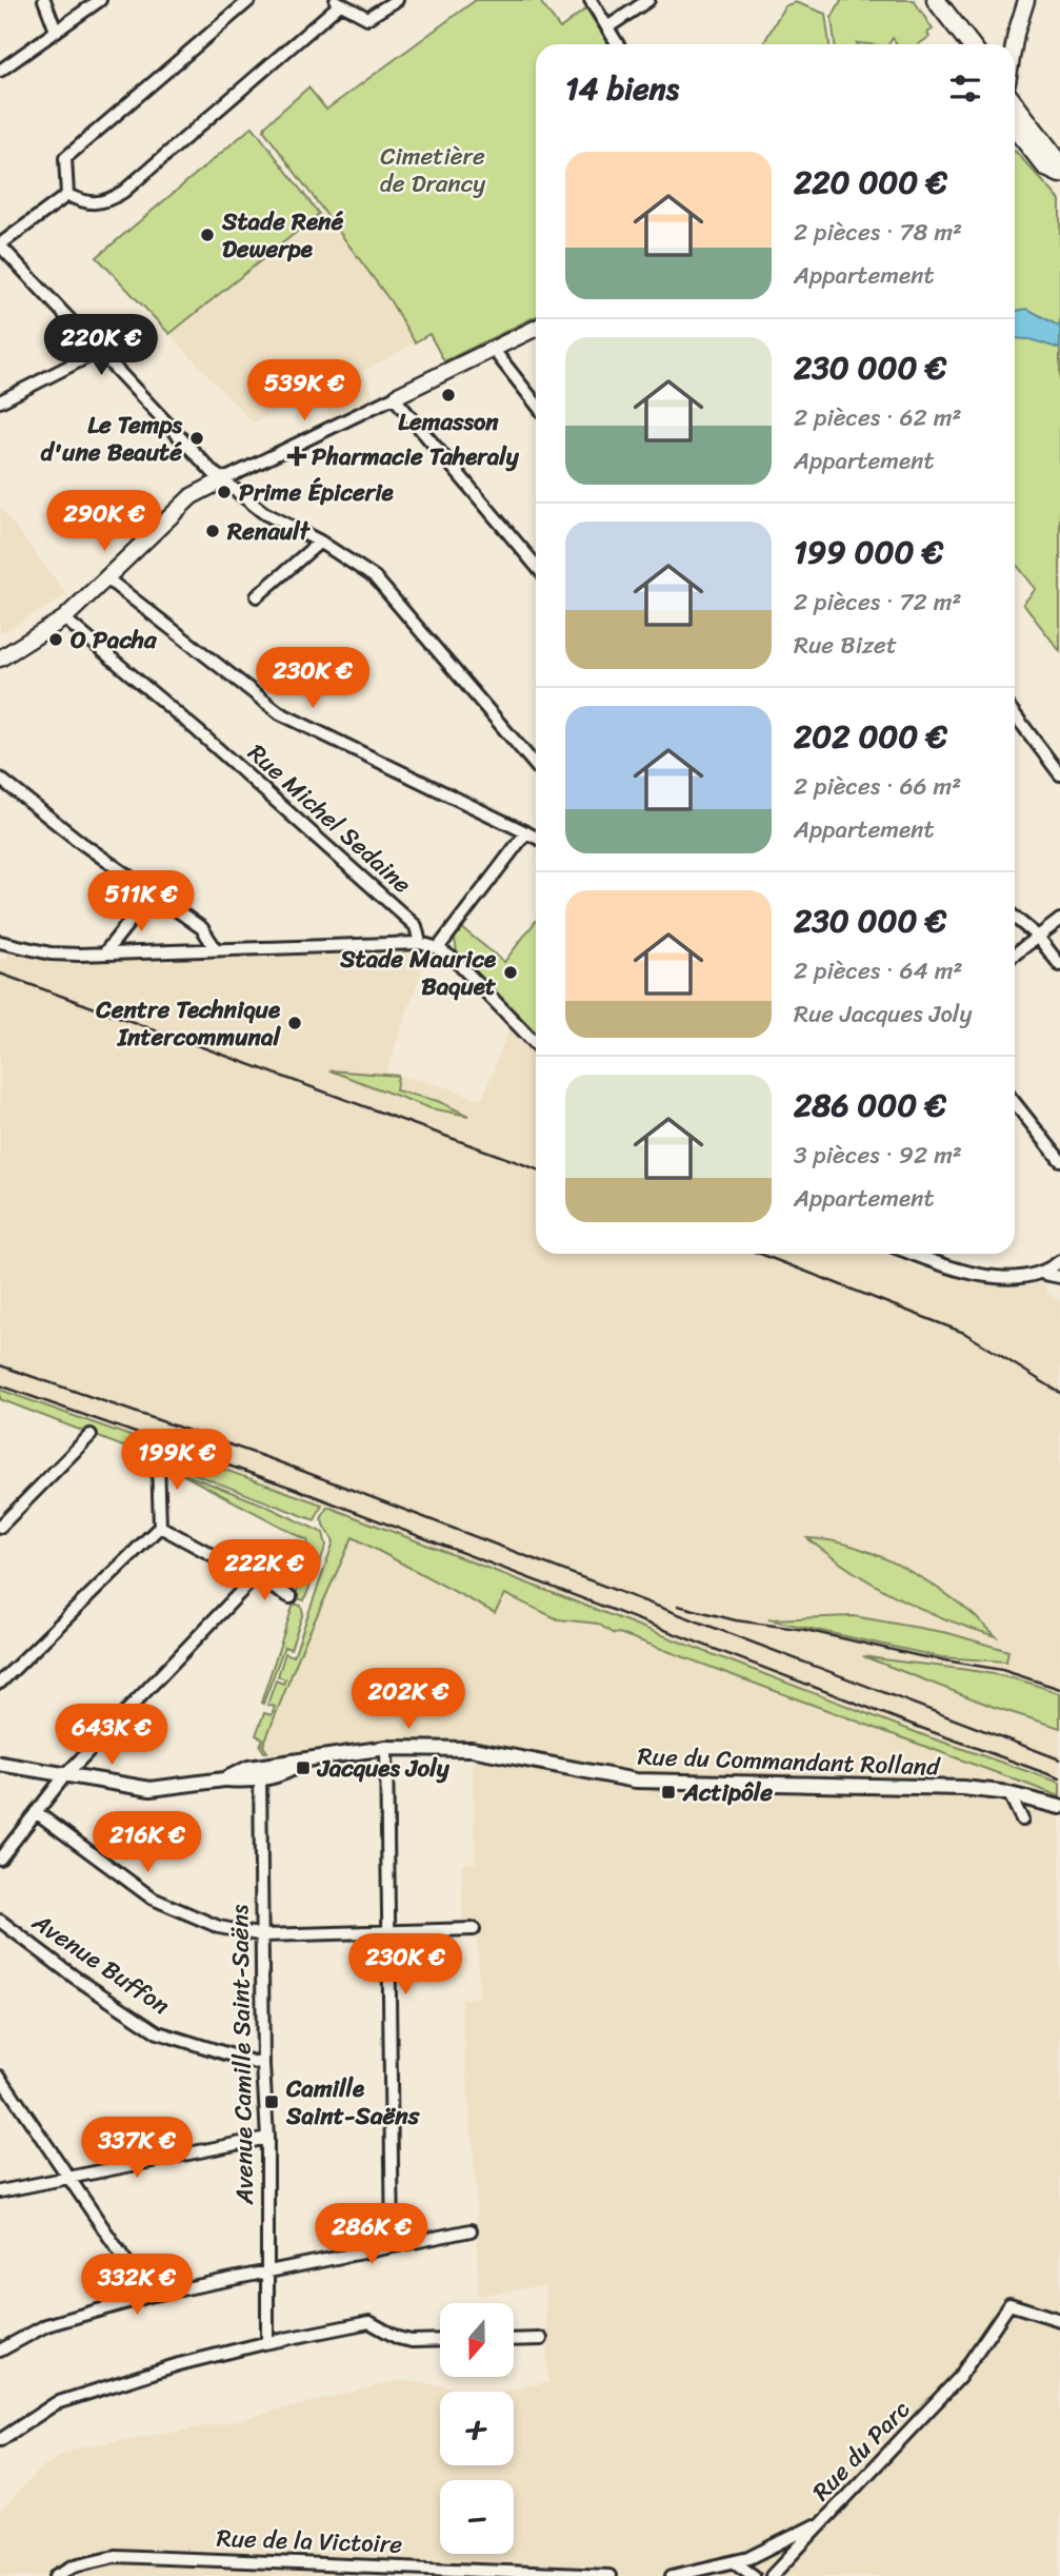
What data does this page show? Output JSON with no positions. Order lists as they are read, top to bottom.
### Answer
{
  "streets": {
    "street": [
      "Rue Michel Sedaine",
      "Rue du Commandant Rolland",
      "Avenue Buffon",
      "Avenue Camille Saint-Saëns",
      "Rue du Parc",
      "Rue de la Victoire"
    ]
  },
  "crossings": [
    ["Rue du Commandant Rolland", "Avenue Camille Saint-Saëns"],
    ["Avenue Buffon", "Avenue Camille Saint-Saëns"]
  ],
  "parks": ["Cimetière de Drancy"],
  "places": {
    "other": [
      "Stade René Dewerpe",
      "Lemasson",
      "Le Temps d'une Beauté",
      "Prime Épicerie",
      "Renault",
      "O Pacha",
      "Stade Maurice Baquet",
      "Centre Technique Intercommunal"
    ],
    "health": ["Pharmacie Taheraly"],
    "transit": ["Jacques Joly", "Actipôle", "Camille Saint-Saëns"]
  },
  "north": "bottom",
  "page": {
    "heading": "14 biens",
    "list": [
      {
        "name": "220 000 €",
        "note": "2 pièces · 78 m² · Appartement"
      },
      {
        "name": "230 000 €",
        "note": "2 pièces · 62 m² · Appartement"
      },
      {
        "name": "199 000 €",
        "note": "2 pièces · 72 m² · Rue Bizet"
      },
      {
        "name": "202 000 €",
        "note": "2 pièces · 66 m² · Appartement"
      },
      {
        "name": "230 000 €",
        "note": "2 pièces · 64 m² · Rue Jacques Joly"
      },
      {
        "name": "286 000 €",
        "note": "3 pièces · 92 m² · Appartement"
      }
    ],
    "price": [
      "220K €",
      "539K €",
      "290K €",
      "230K €",
      "511K €",
      "199K €",
      "222K €",
      "202K €",
      "643K €",
      "216K €",
      "230K €",
      "337K €",
      "286K €",
      "332K €"
    ],
    "map_buttons": ["+", "−"]
  }
}
